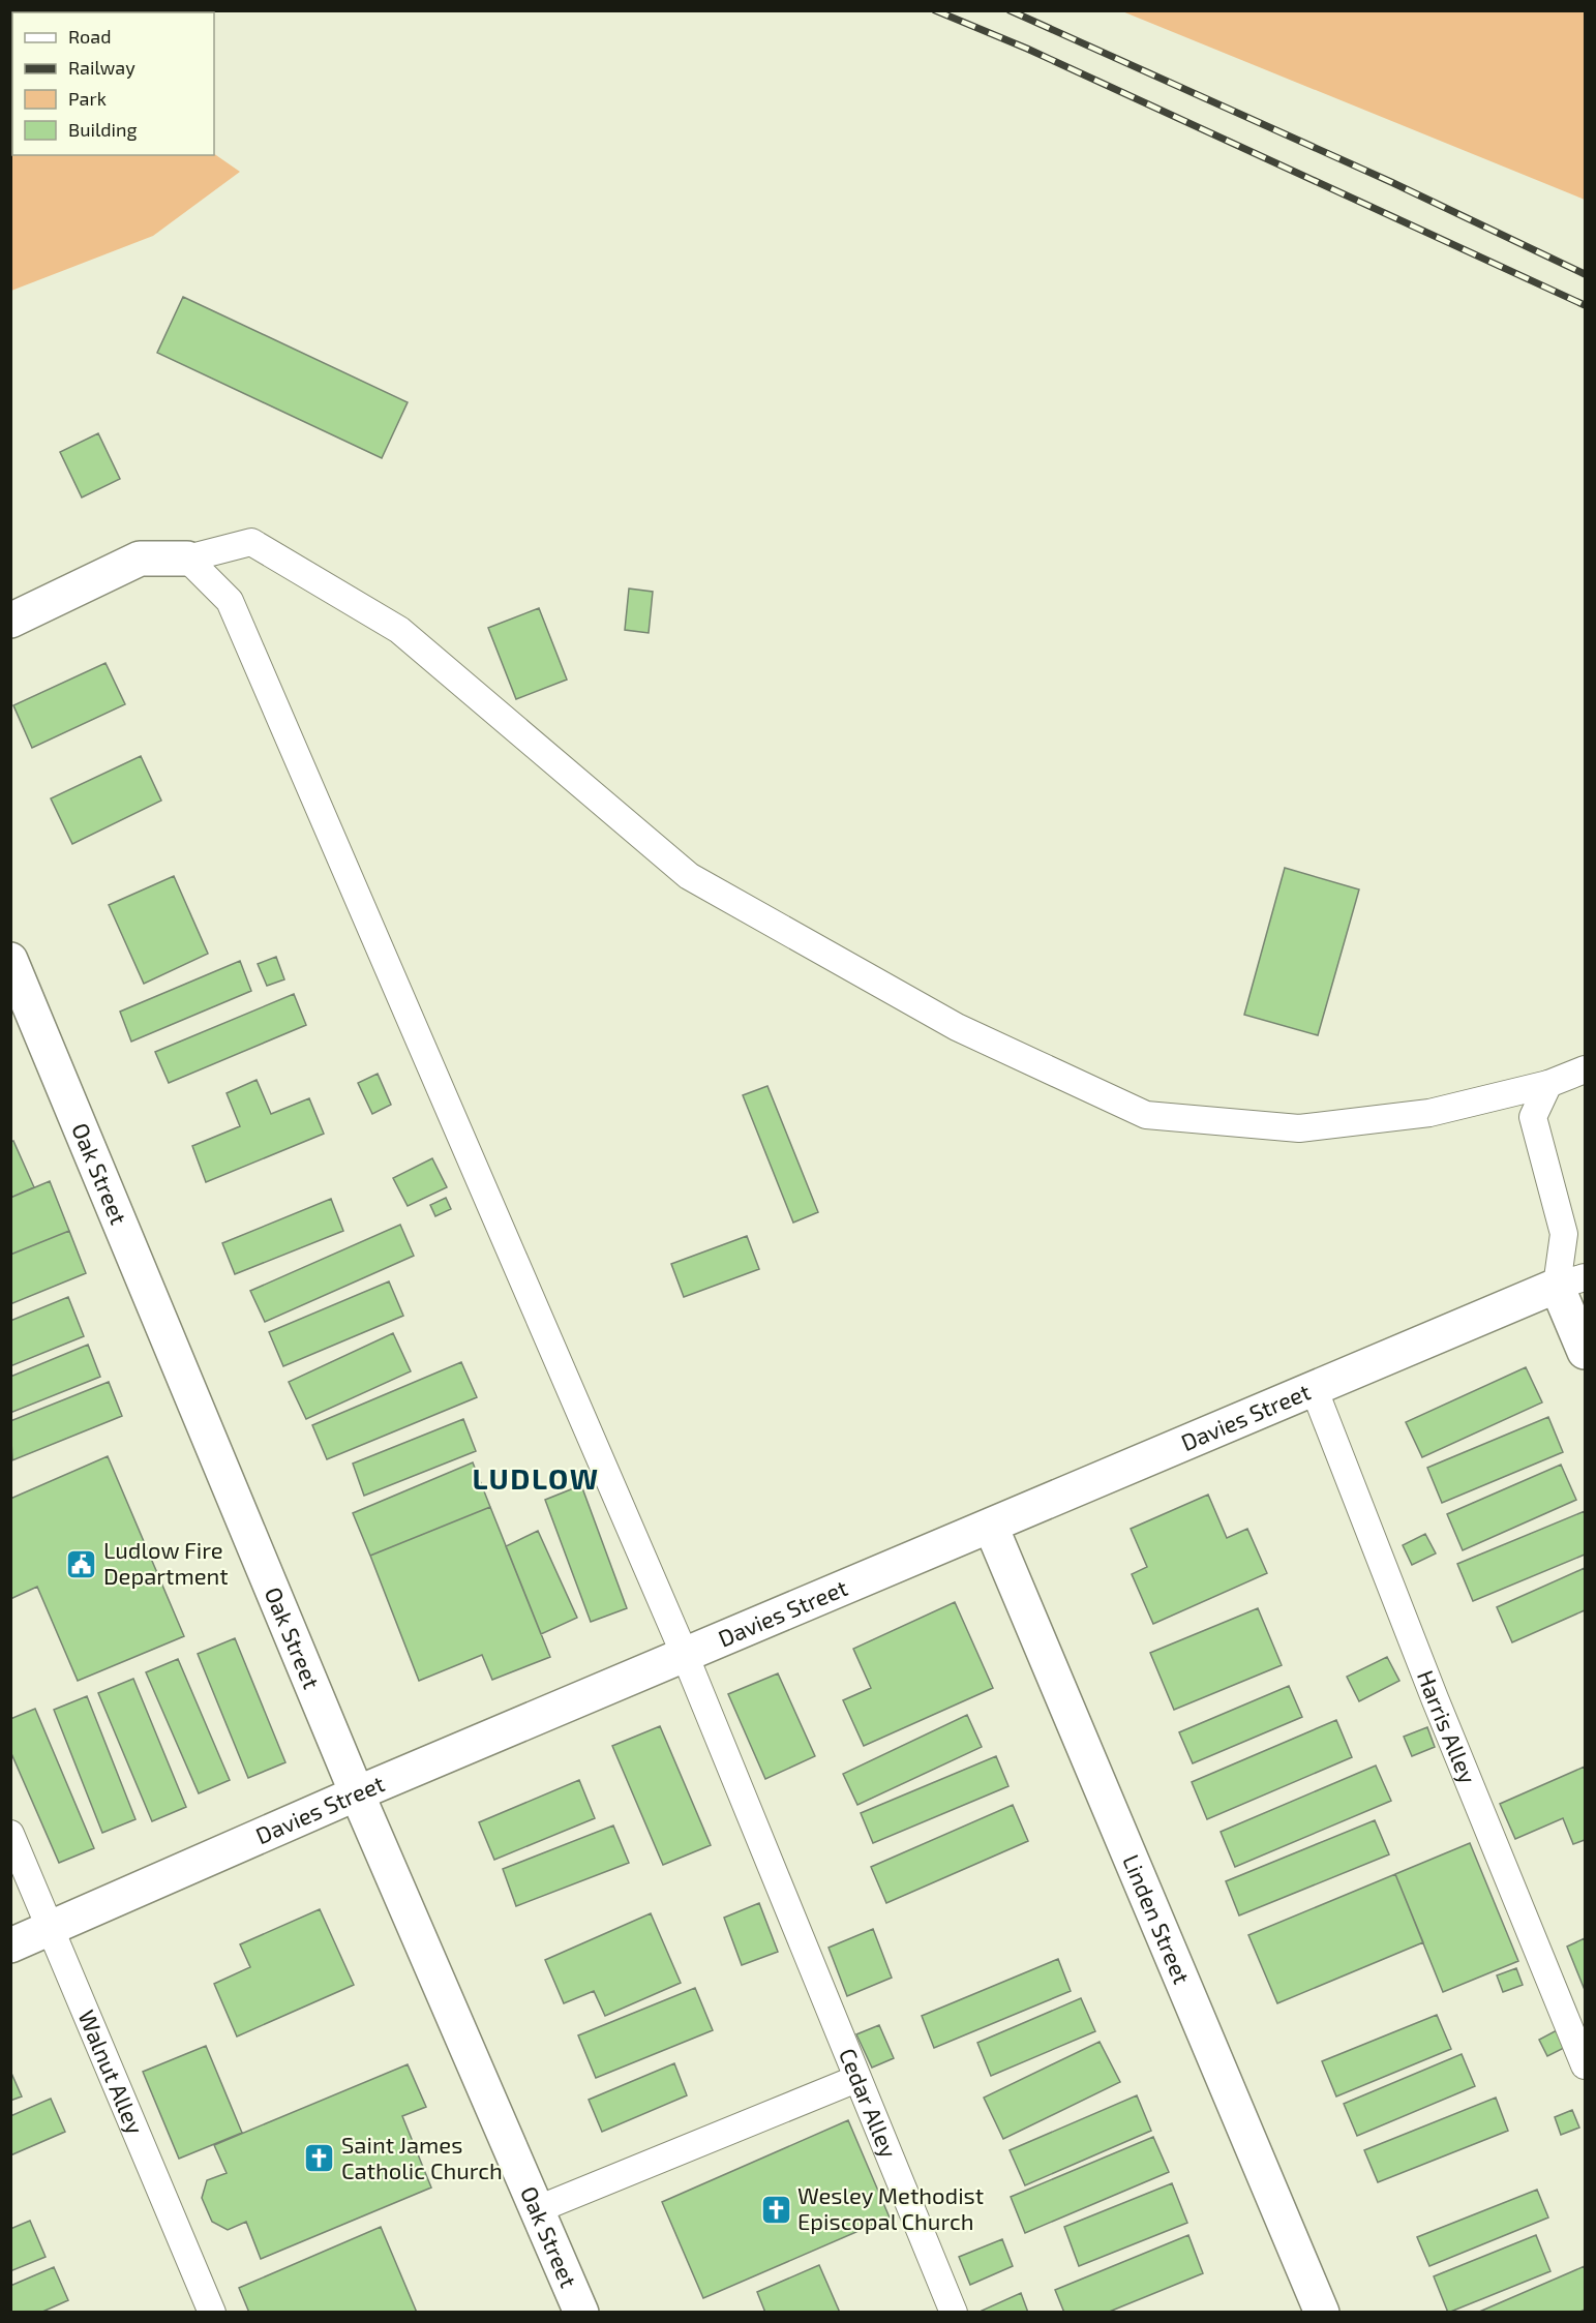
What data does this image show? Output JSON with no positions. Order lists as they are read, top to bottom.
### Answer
{
  "streets": {
    "street": ["Oak Street", "Davies Street", "Linden Street"],
    "lane": ["Harris Alley", "Walnut Alley", "Cedar Alley"]
  },
  "crossings": [
    ["Oak Street", "Davies Street"],
    ["Davies Street", "Harris Alley"],
    ["Davies Street", "Linden Street"],
    ["Davies Street", "Walnut Alley"],
    ["Davies Street", "Cedar Alley"]
  ],
  "districts": ["LUDLOW"],
  "places": {
    "public building": ["Ludlow Fire Department"],
    "church": ["Saint James Catholic Church", "Wesley Methodist Episcopal Church"]
  },
  "legend": [
    "Road",
    "Railway",
    "Park",
    "Building"
  ]
}
